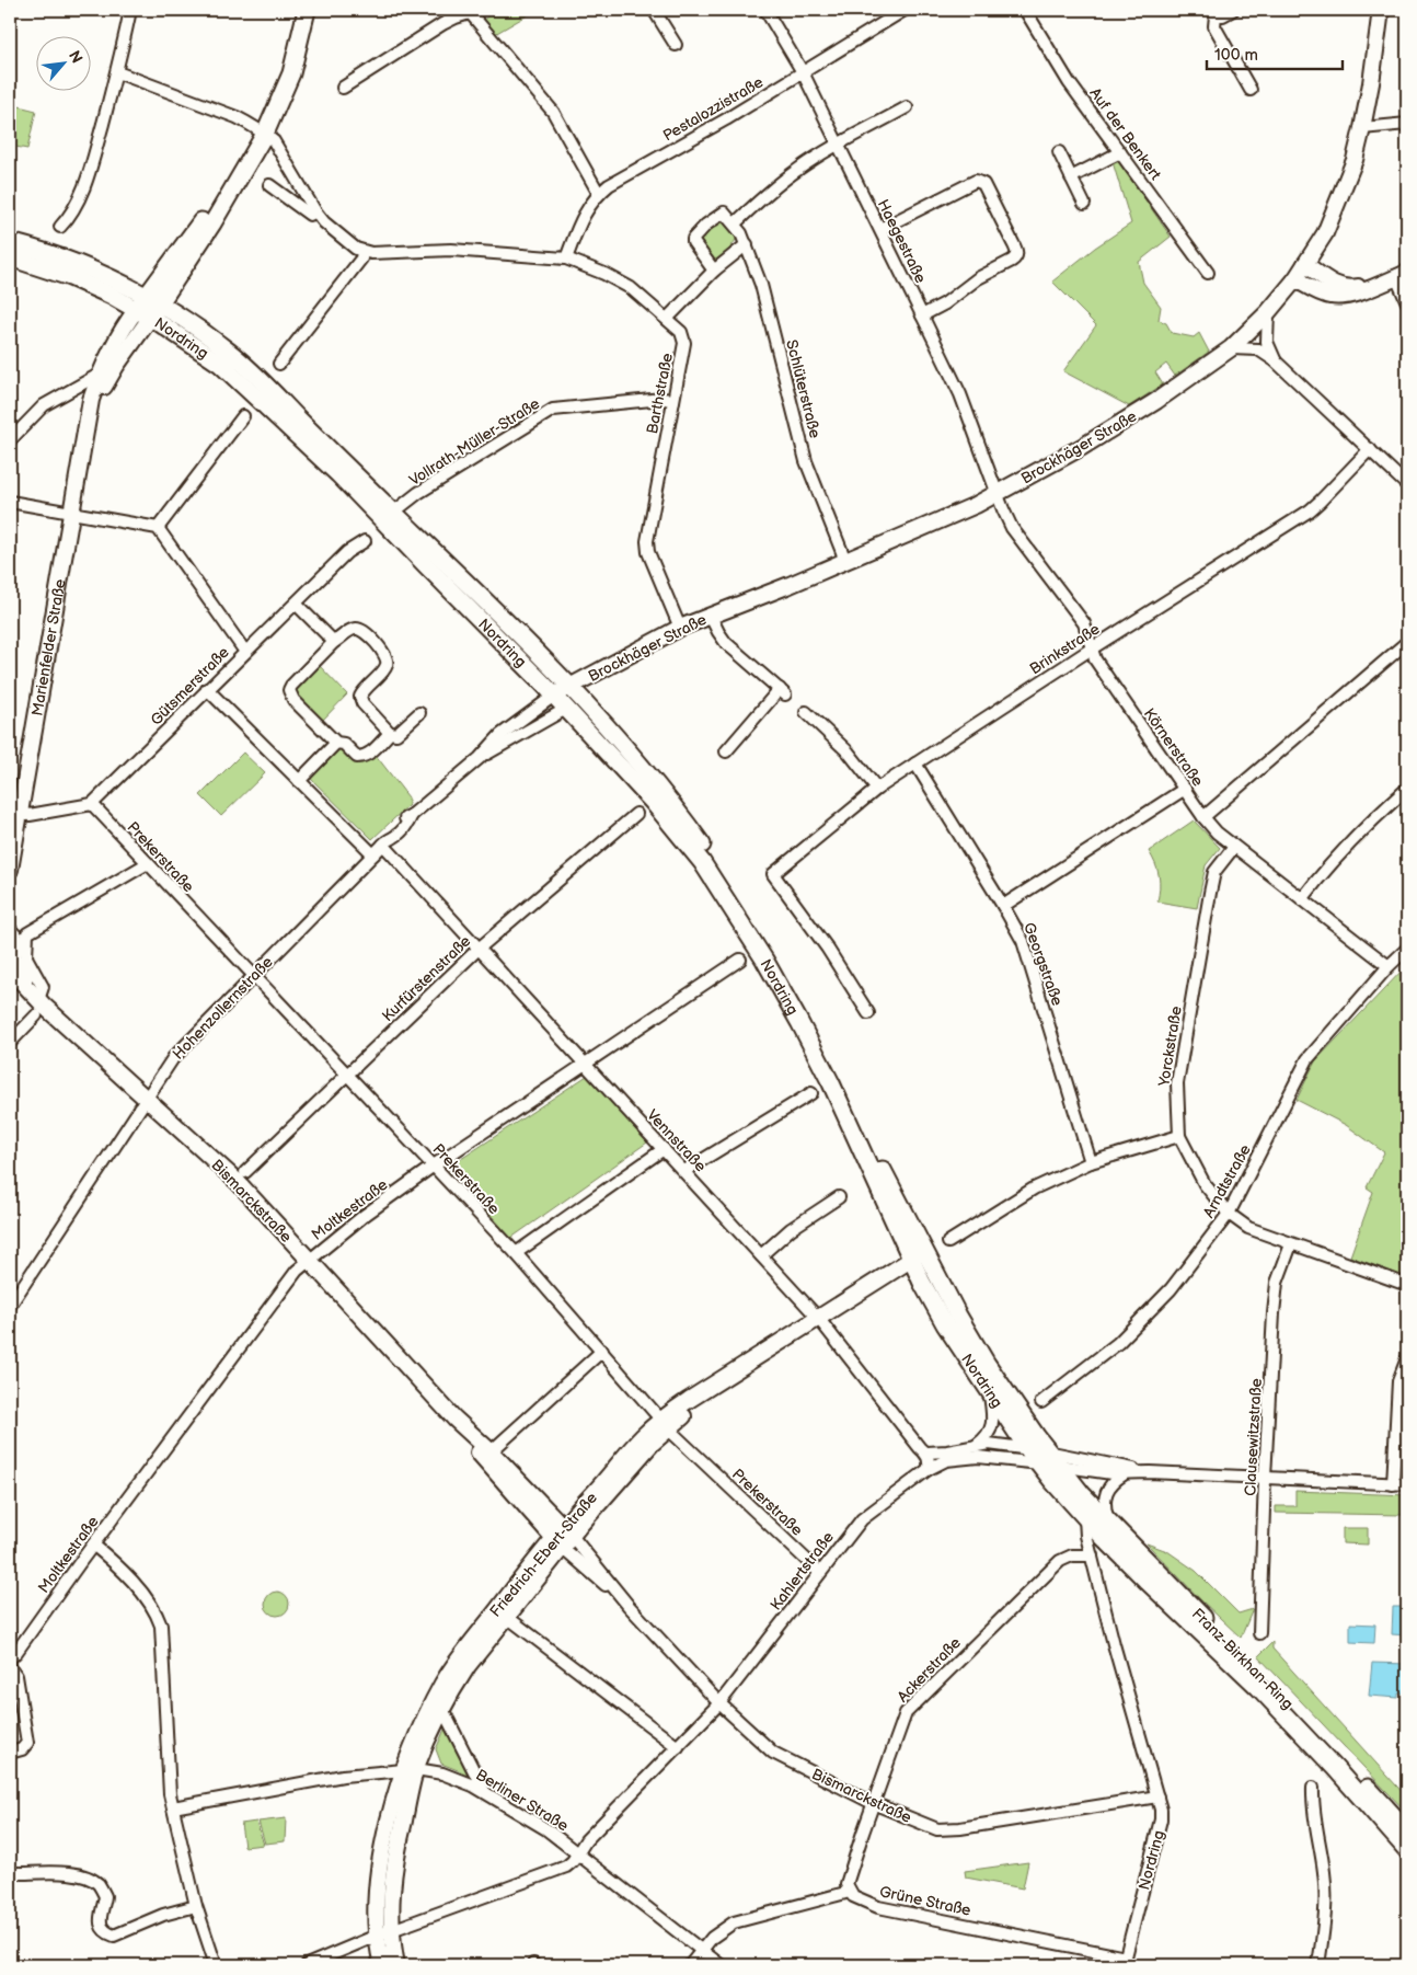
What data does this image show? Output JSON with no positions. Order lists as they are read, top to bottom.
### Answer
{
  "streets": {
    "main road": [
      "Nordring",
      "Brockhäger Straße",
      "Marienfelder Straße",
      "Hohenzollernstraße",
      "Bismarckstraße",
      "Friedrich-Ebert-Straße",
      "Franz-Birkhan-Ring"
    ],
    "street": [
      "Pestalozzistraße",
      "Auf der Benkert",
      "Haegestraße",
      "Schlüterstraße",
      "Barthstraße",
      "Vollrath-Müller-Straße",
      "Brinkstraße",
      "Gütsmerstraße",
      "Körnerstraße",
      "Prekerstraße",
      "Georgstraße",
      "Kurfürstenstraße",
      "Yorckstraße",
      "Vennstraße",
      "Arndtstraße",
      "Moltkestraße",
      "Clausewitzstraße",
      "Kahlertstraße",
      "Ackerstraße",
      "Berliner Straße",
      "Grüne Straße"
    ]
  },
  "crossings": [
    ["Pestalozzistraße", "Haegestraße"],
    ["Pestalozzistraße", "Barthstraße"],
    ["Haegestraße", "Brockhäger Straße"],
    ["Haegestraße", "Körnerstraße"],
    ["Nordring", "Vollrath-Müller-Straße"],
    ["Nordring", "Brockhäger Straße"],
    ["Nordring", "Marienfelder Straße"],
    ["Nordring", "Hohenzollernstraße"],
    ["Nordring", "Bismarckstraße"],
    ["Nordring", "Friedrich-Ebert-Straße"],
    ["Nordring", "Kahlertstraße"],
    ["Nordring", "Franz-Birkhan-Ring"],
    ["Nordring", "Ackerstraße"],
    ["Nordring", "Grüne Straße"],
    ["Schlüterstraße", "Brockhäger Straße"],
    ["Barthstraße", "Vollrath-Müller-Straße"],
    ["Barthstraße", "Brockhäger Straße"],
    ["Brockhäger Straße", "Körnerstraße"],
    ["Brockhäger Straße", "Hohenzollernstraße"],
    ["Brinkstraße", "Körnerstraße"],
    ["Brinkstraße", "Georgstraße"],
    ["Gütsmerstraße", "Prekerstraße"],
    ["Körnerstraße", "Yorckstraße"],
    ["Körnerstraße", "Arndtstraße"],
    ["Prekerstraße", "Kurfürstenstraße"],
    ["Prekerstraße", "Hohenzollernstraße"],
    ["Prekerstraße", "Moltkestraße"],
    ["Prekerstraße", "Friedrich-Ebert-Straße"],
    ["Prekerstraße", "Kahlertstraße"],
    ["Kurfürstenstraße", "Vennstraße"],
    ["Hohenzollernstraße", "Vennstraße"],
    ["Hohenzollernstraße", "Bismarckstraße"],
    ["Yorckstraße", "Arndtstraße"],
    ["Yorckstraße", "Clausewitzstraße"],
    ["Vennstraße", "Moltkestraße"],
    ["Vennstraße", "Friedrich-Ebert-Straße"],
    ["Bismarckstraße", "Moltkestraße"],
    ["Bismarckstraße", "Friedrich-Ebert-Straße"],
    ["Bismarckstraße", "Kahlertstraße"],
    ["Bismarckstraße", "Ackerstraße"],
    ["Clausewitzstraße", "Kahlertstraße"],
    ["Friedrich-Ebert-Straße", "Kahlertstraße"],
    ["Friedrich-Ebert-Straße", "Berliner Straße"],
    ["Kahlertstraße", "Berliner Straße"],
    ["Ackerstraße", "Grüne Straße"]
  ],
  "scale_bar": "100 m",
  "north": "top right"
}
